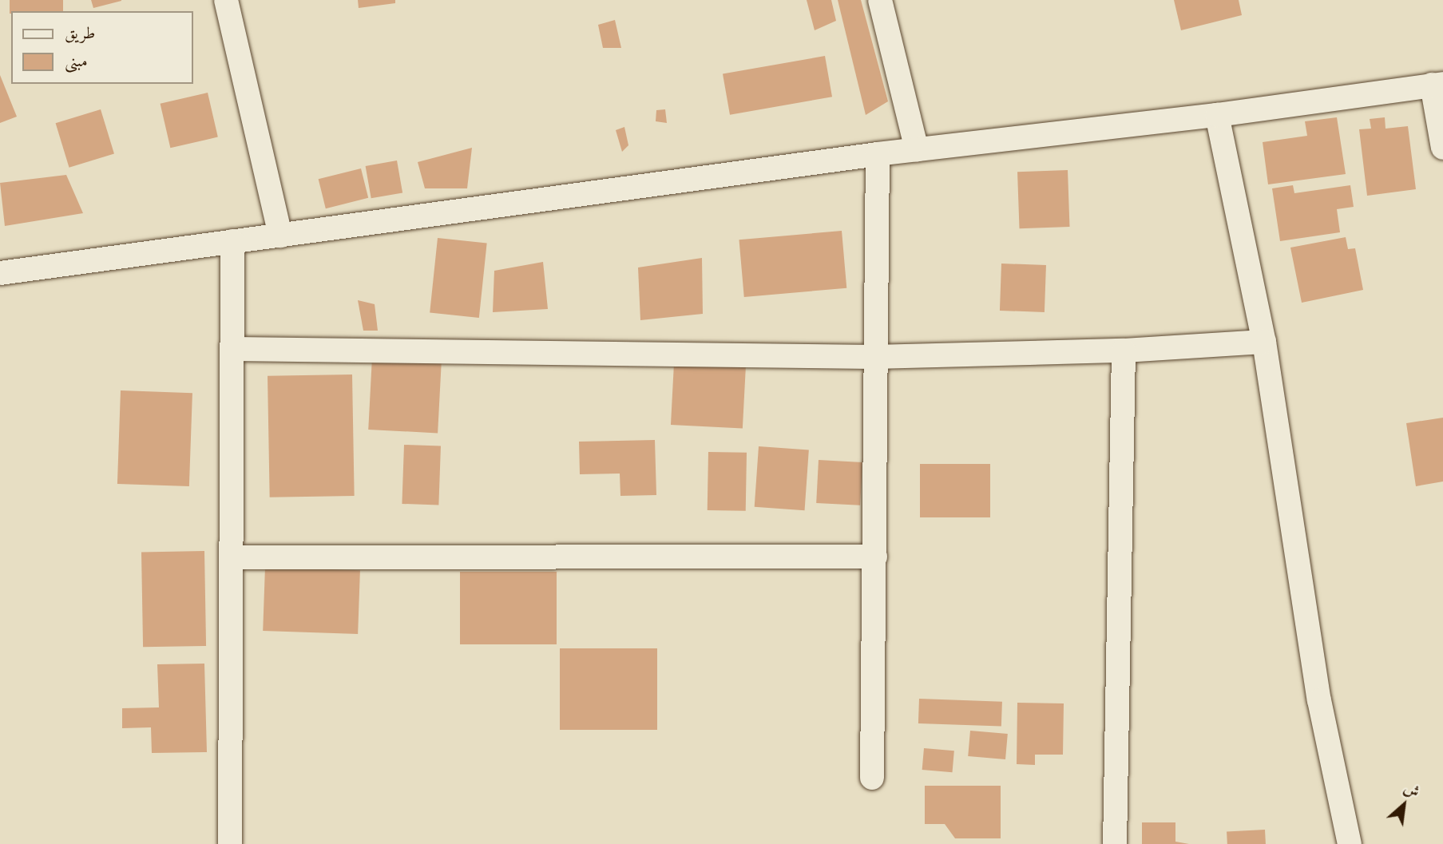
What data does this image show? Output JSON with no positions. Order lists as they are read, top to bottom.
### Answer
{
  "legend": ["طريق", "مبنى"],
  "north": "top right"
}
